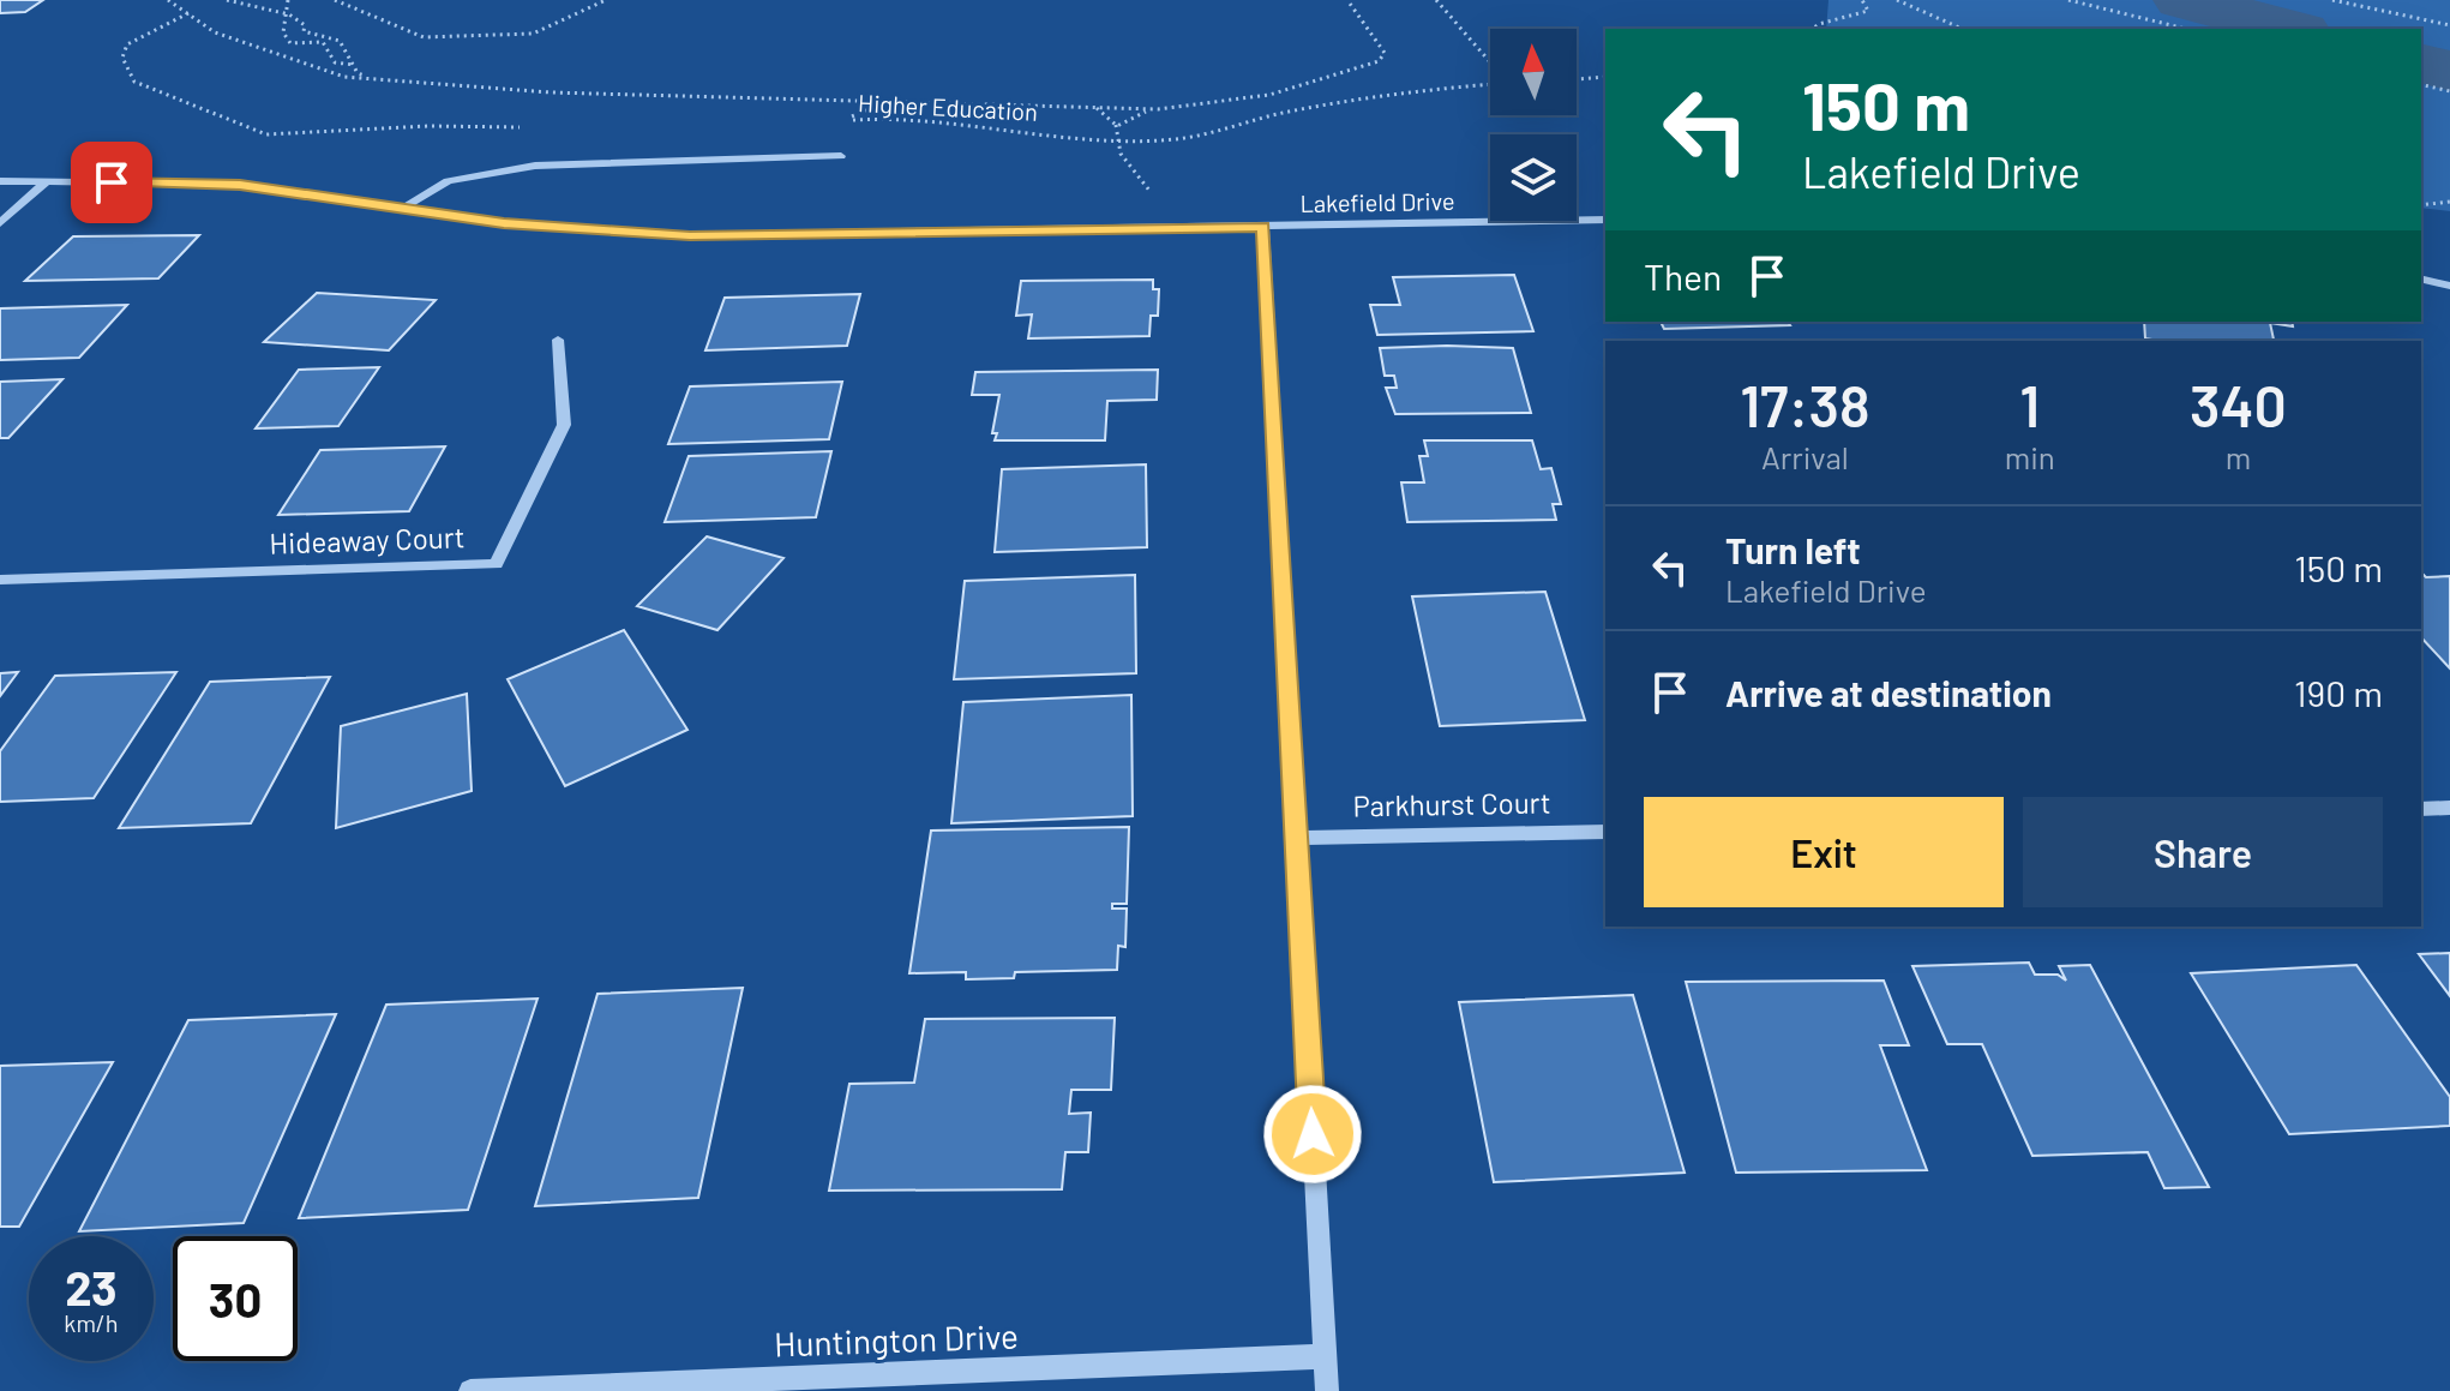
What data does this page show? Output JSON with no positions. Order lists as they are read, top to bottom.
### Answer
{
  "streets": {
    "street": [
      "Lakefield Drive",
      "Hideaway Court",
      "Parkhurst Court",
      "Huntington Drive"
    ],
    "path": ["Higher Education"]
  },
  "north": "top",
  "page": {
    "turn": ["150 m", "Lakefield Drive"],
    "then": "Then",
    "eta": [
      "17:38",
      "Arrival",
      "1",
      "min",
      "340",
      "m"
    ],
    "list": [
      {
        "name": "Turn left",
        "note": "Lakefield Drive",
        "value": "150 m"
      },
      {
        "name": "Arrive at destination",
        "value": "190 m"
      }
    ],
    "buttons": ["Exit", "Share"],
    "speed": "23 km/h",
    "limit": "30"
  }
}
